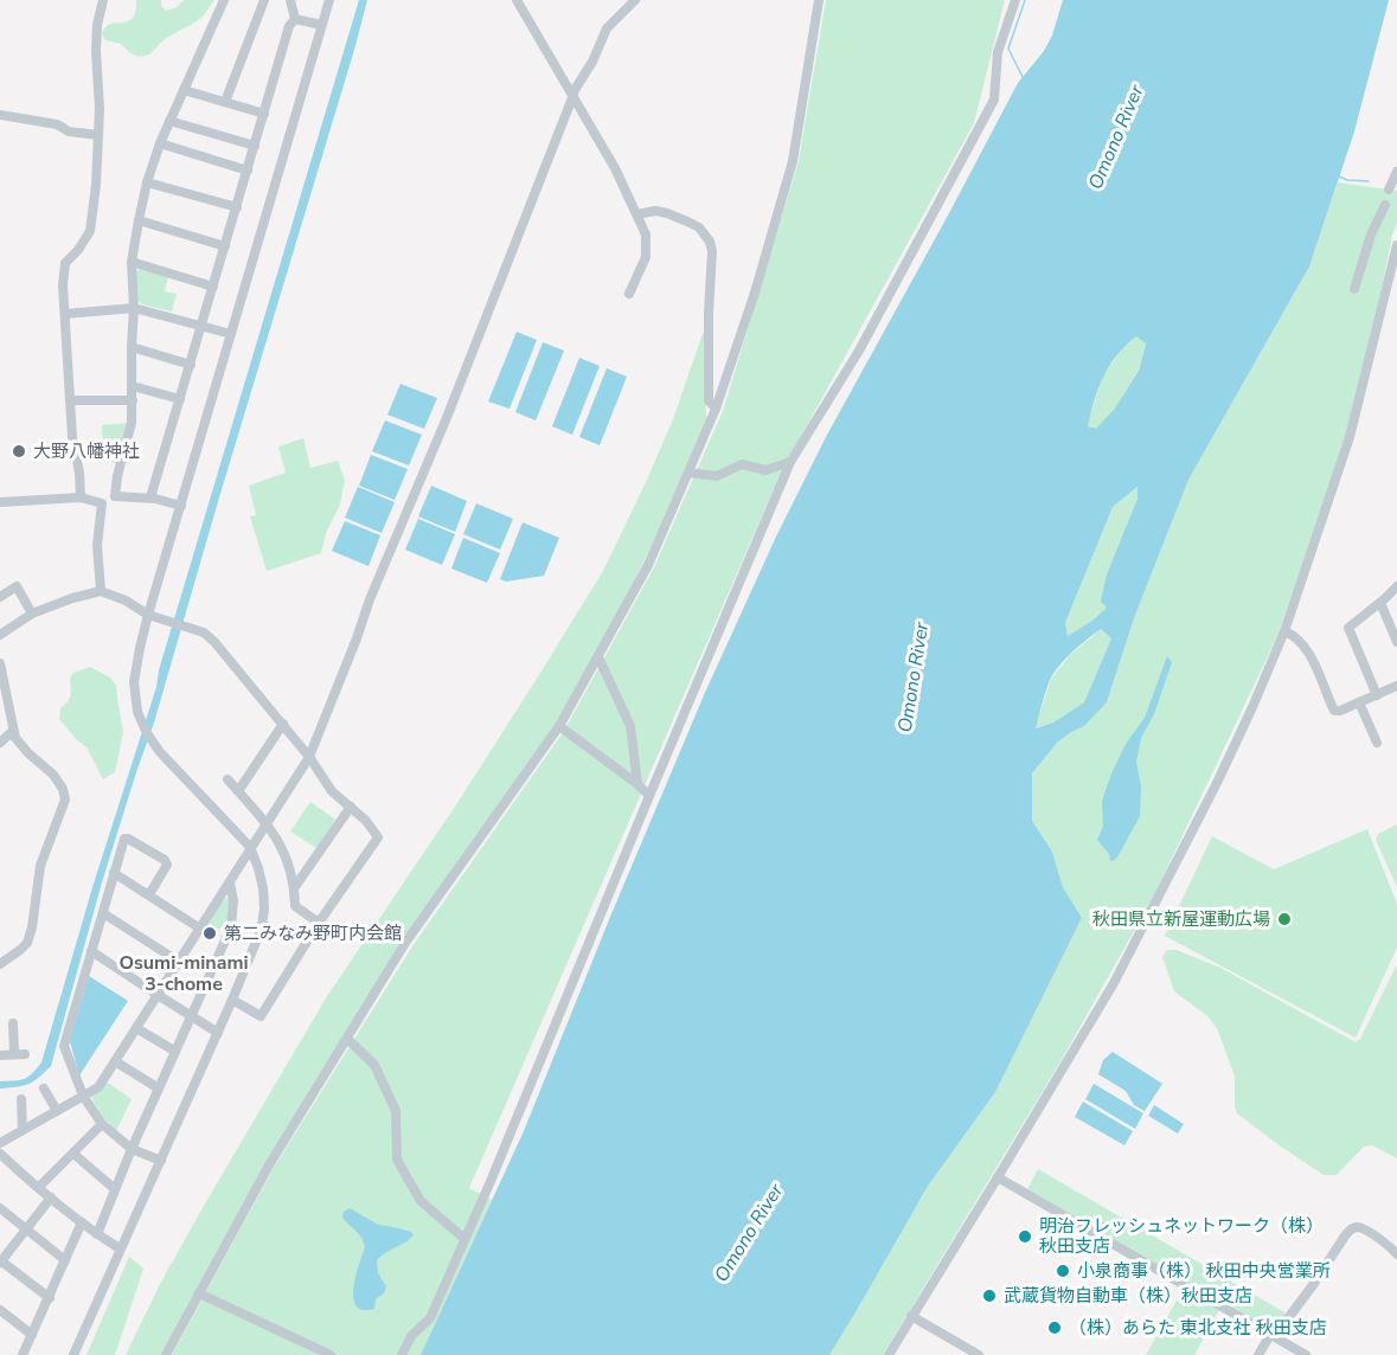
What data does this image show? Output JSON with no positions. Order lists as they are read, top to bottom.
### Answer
{
  "districts": ["Osumi-minami 3-chome"],
  "water": ["Omono River"],
  "places": [
    "大野八幡神社",
    "秋田県立新屋運動広場",
    "第二みなみ野町内会館",
    "明治フレッシュネットワーク（株） 秋田支店",
    "小泉商事（株） 秋田中央営業所",
    "武蔵貨物自動車（株）秋田支店",
    "（株）あらた 東北支社 秋田支店"
  ]
}
